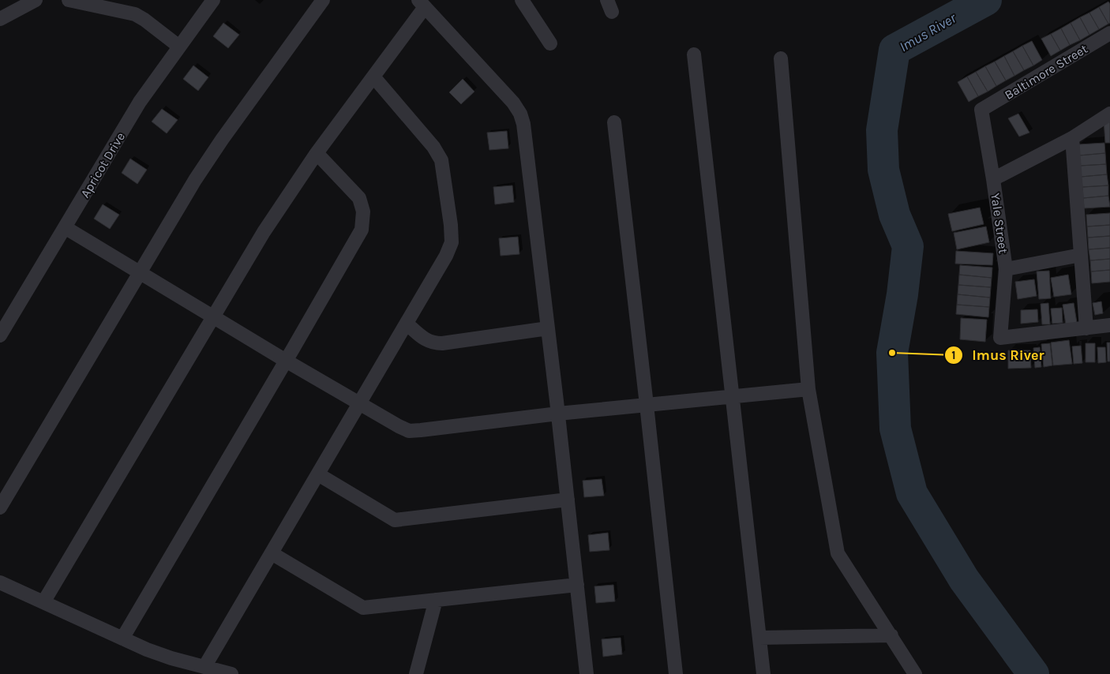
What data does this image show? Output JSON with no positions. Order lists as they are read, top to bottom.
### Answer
{
  "streets": {
    "street": ["Baltimore Street", "Apricot Drive", "Yale Street"]
  },
  "crossings": [
    ["Baltimore Street", "Yale Street"]
  ],
  "water": ["Imus River"],
  "places": ["Imus River"]
}
